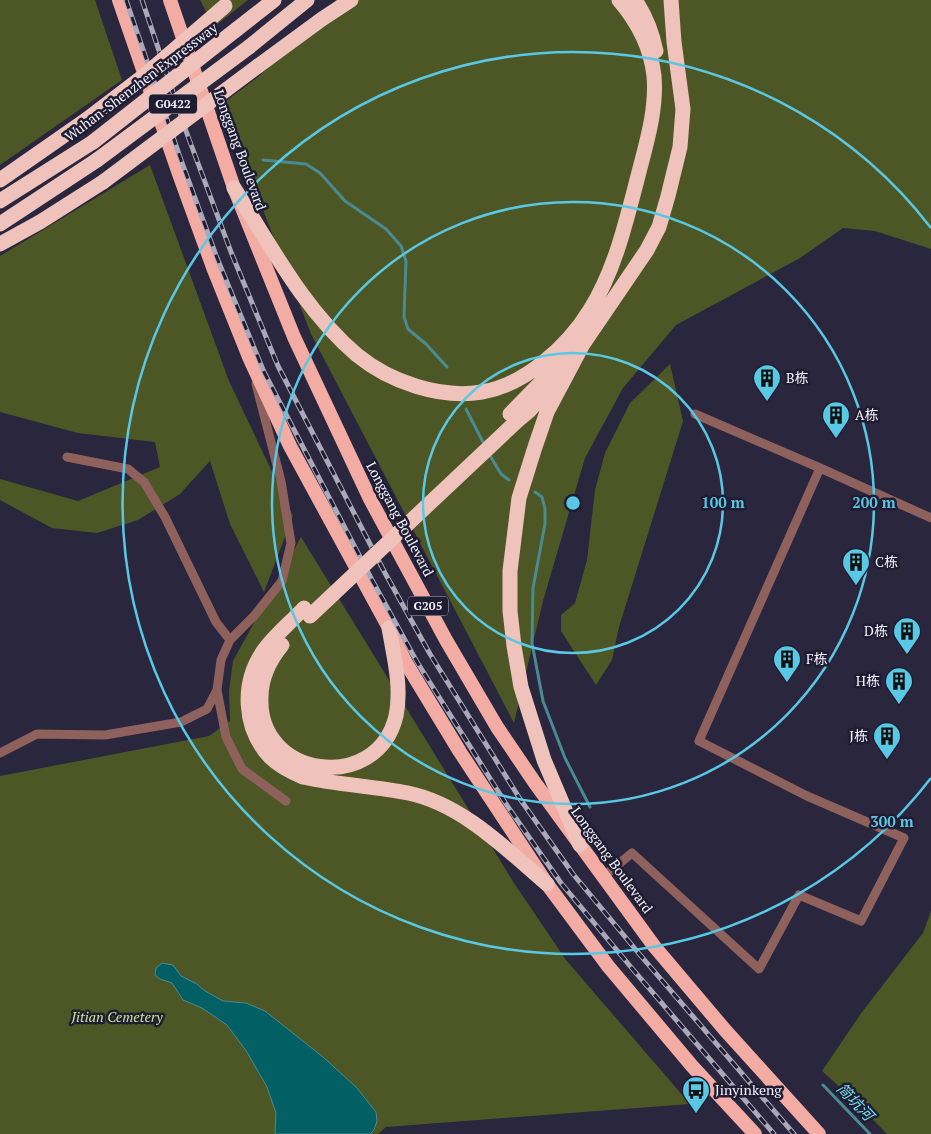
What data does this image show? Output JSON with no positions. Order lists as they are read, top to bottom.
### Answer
{
  "streets": {
    "highway": [
      "Wuhan-Shenzhen Expressway",
      "G0422",
      "Longgang Boulevard",
      "G205"
    ]
  },
  "water": ["简坑河"],
  "parks": ["Jitian Cemetery"],
  "places": {
    "building": [
      "B栋",
      "A栋",
      "C栋",
      "D栋",
      "F栋",
      "H栋",
      "J栋"
    ],
    "bus stop": ["Jinyinkeng"]
  },
  "rings": ["100 m", "200 m", "300 m"]
}
